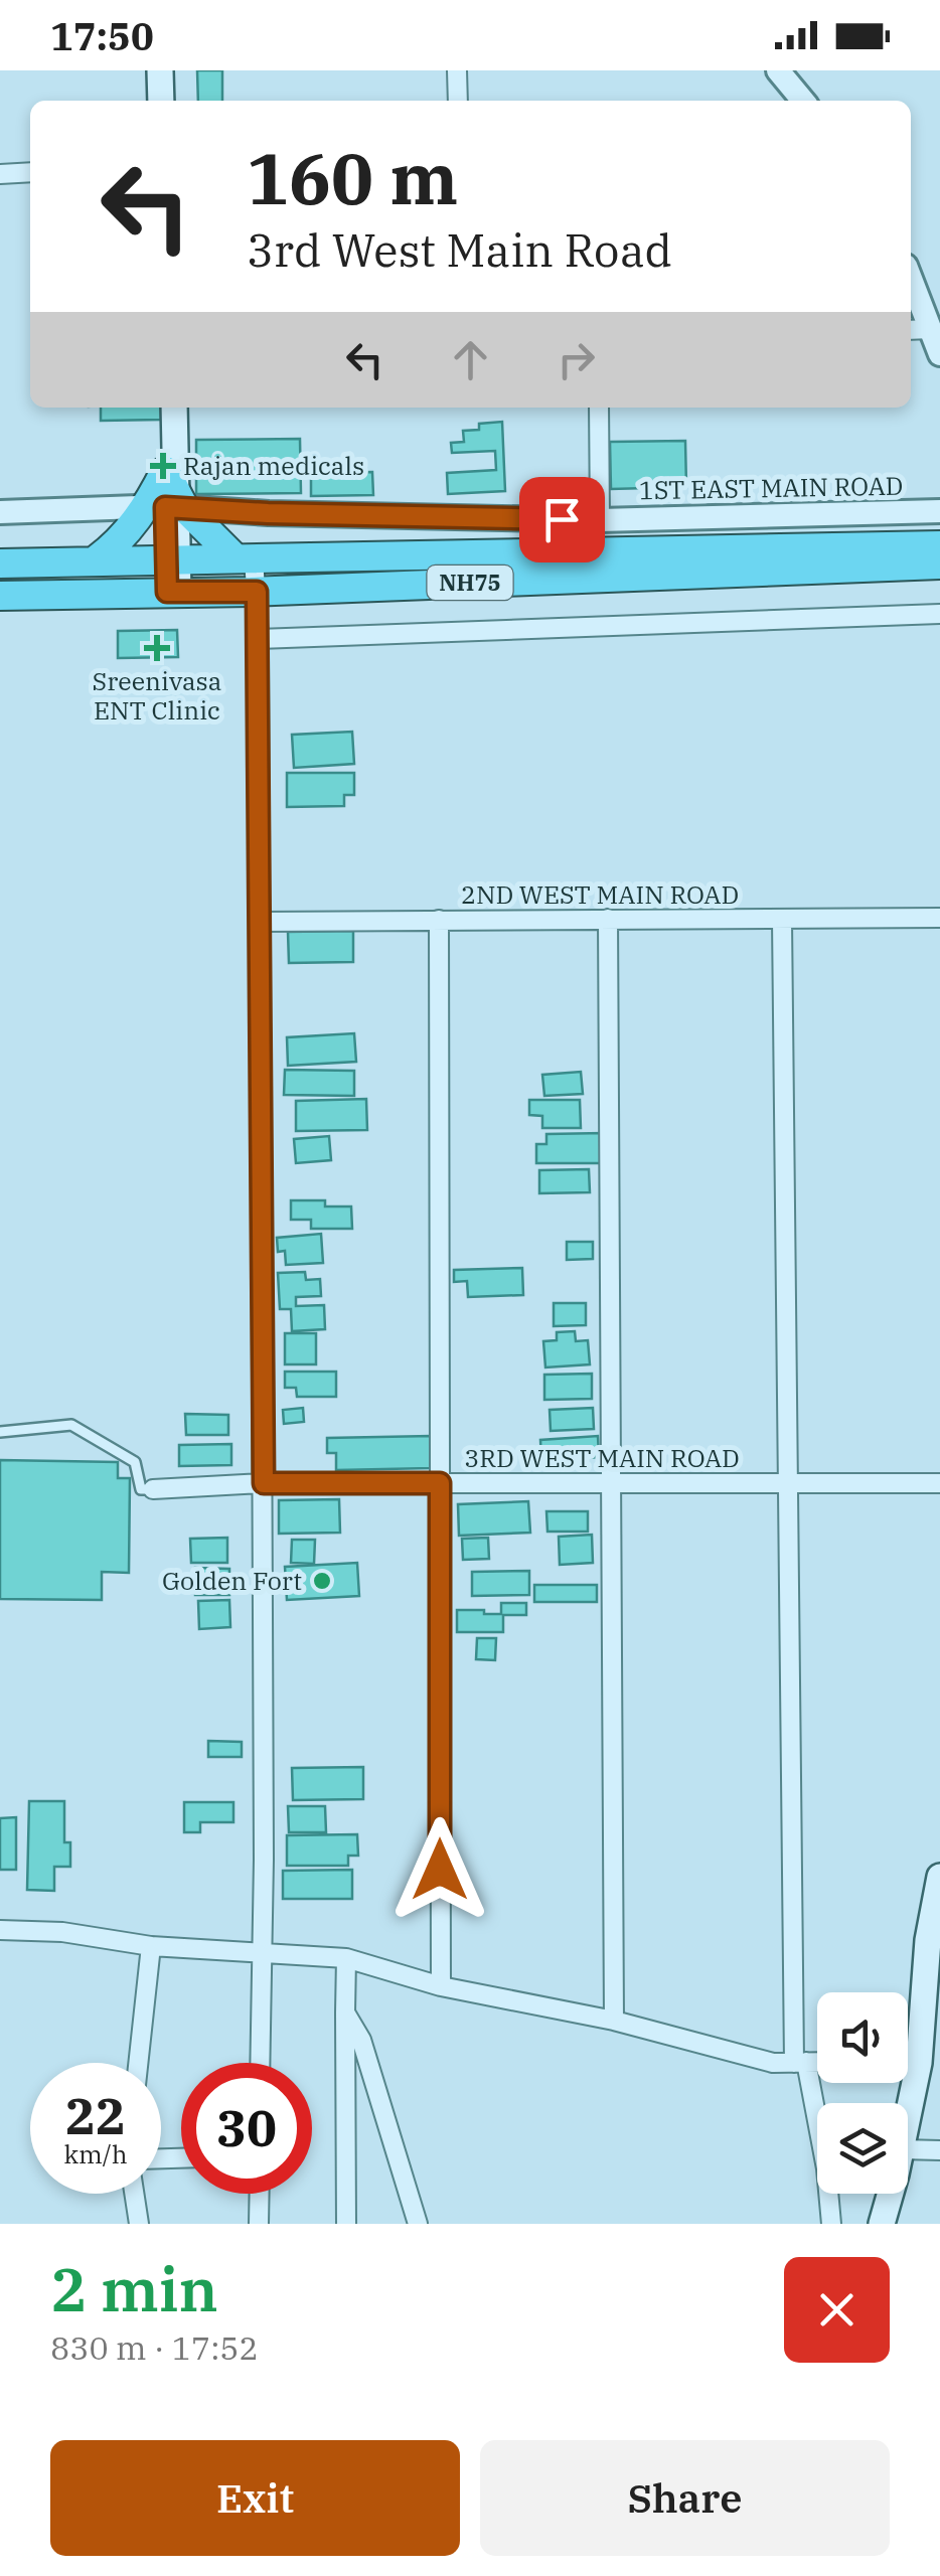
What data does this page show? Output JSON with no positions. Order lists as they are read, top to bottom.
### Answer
{
  "streets": {
    "highway": ["NH75"],
    "street": ["1ST EAST MAIN ROAD", "2ND WEST MAIN ROAD", "3RD WEST MAIN ROAD"]
  },
  "places": {
    "health": ["Rajan medicals", "Sreenivasa ENT Clinic"],
    "other": ["Golden Fort"]
  },
  "page": {
    "status": "17:50",
    "turn": ["160 m", "3rd West Main Road"],
    "speed": "22 km/h",
    "limit": "30",
    "heading": ["2 min", "830 m · 17:52"],
    "buttons": ["Exit", "Share"]
  }
}
